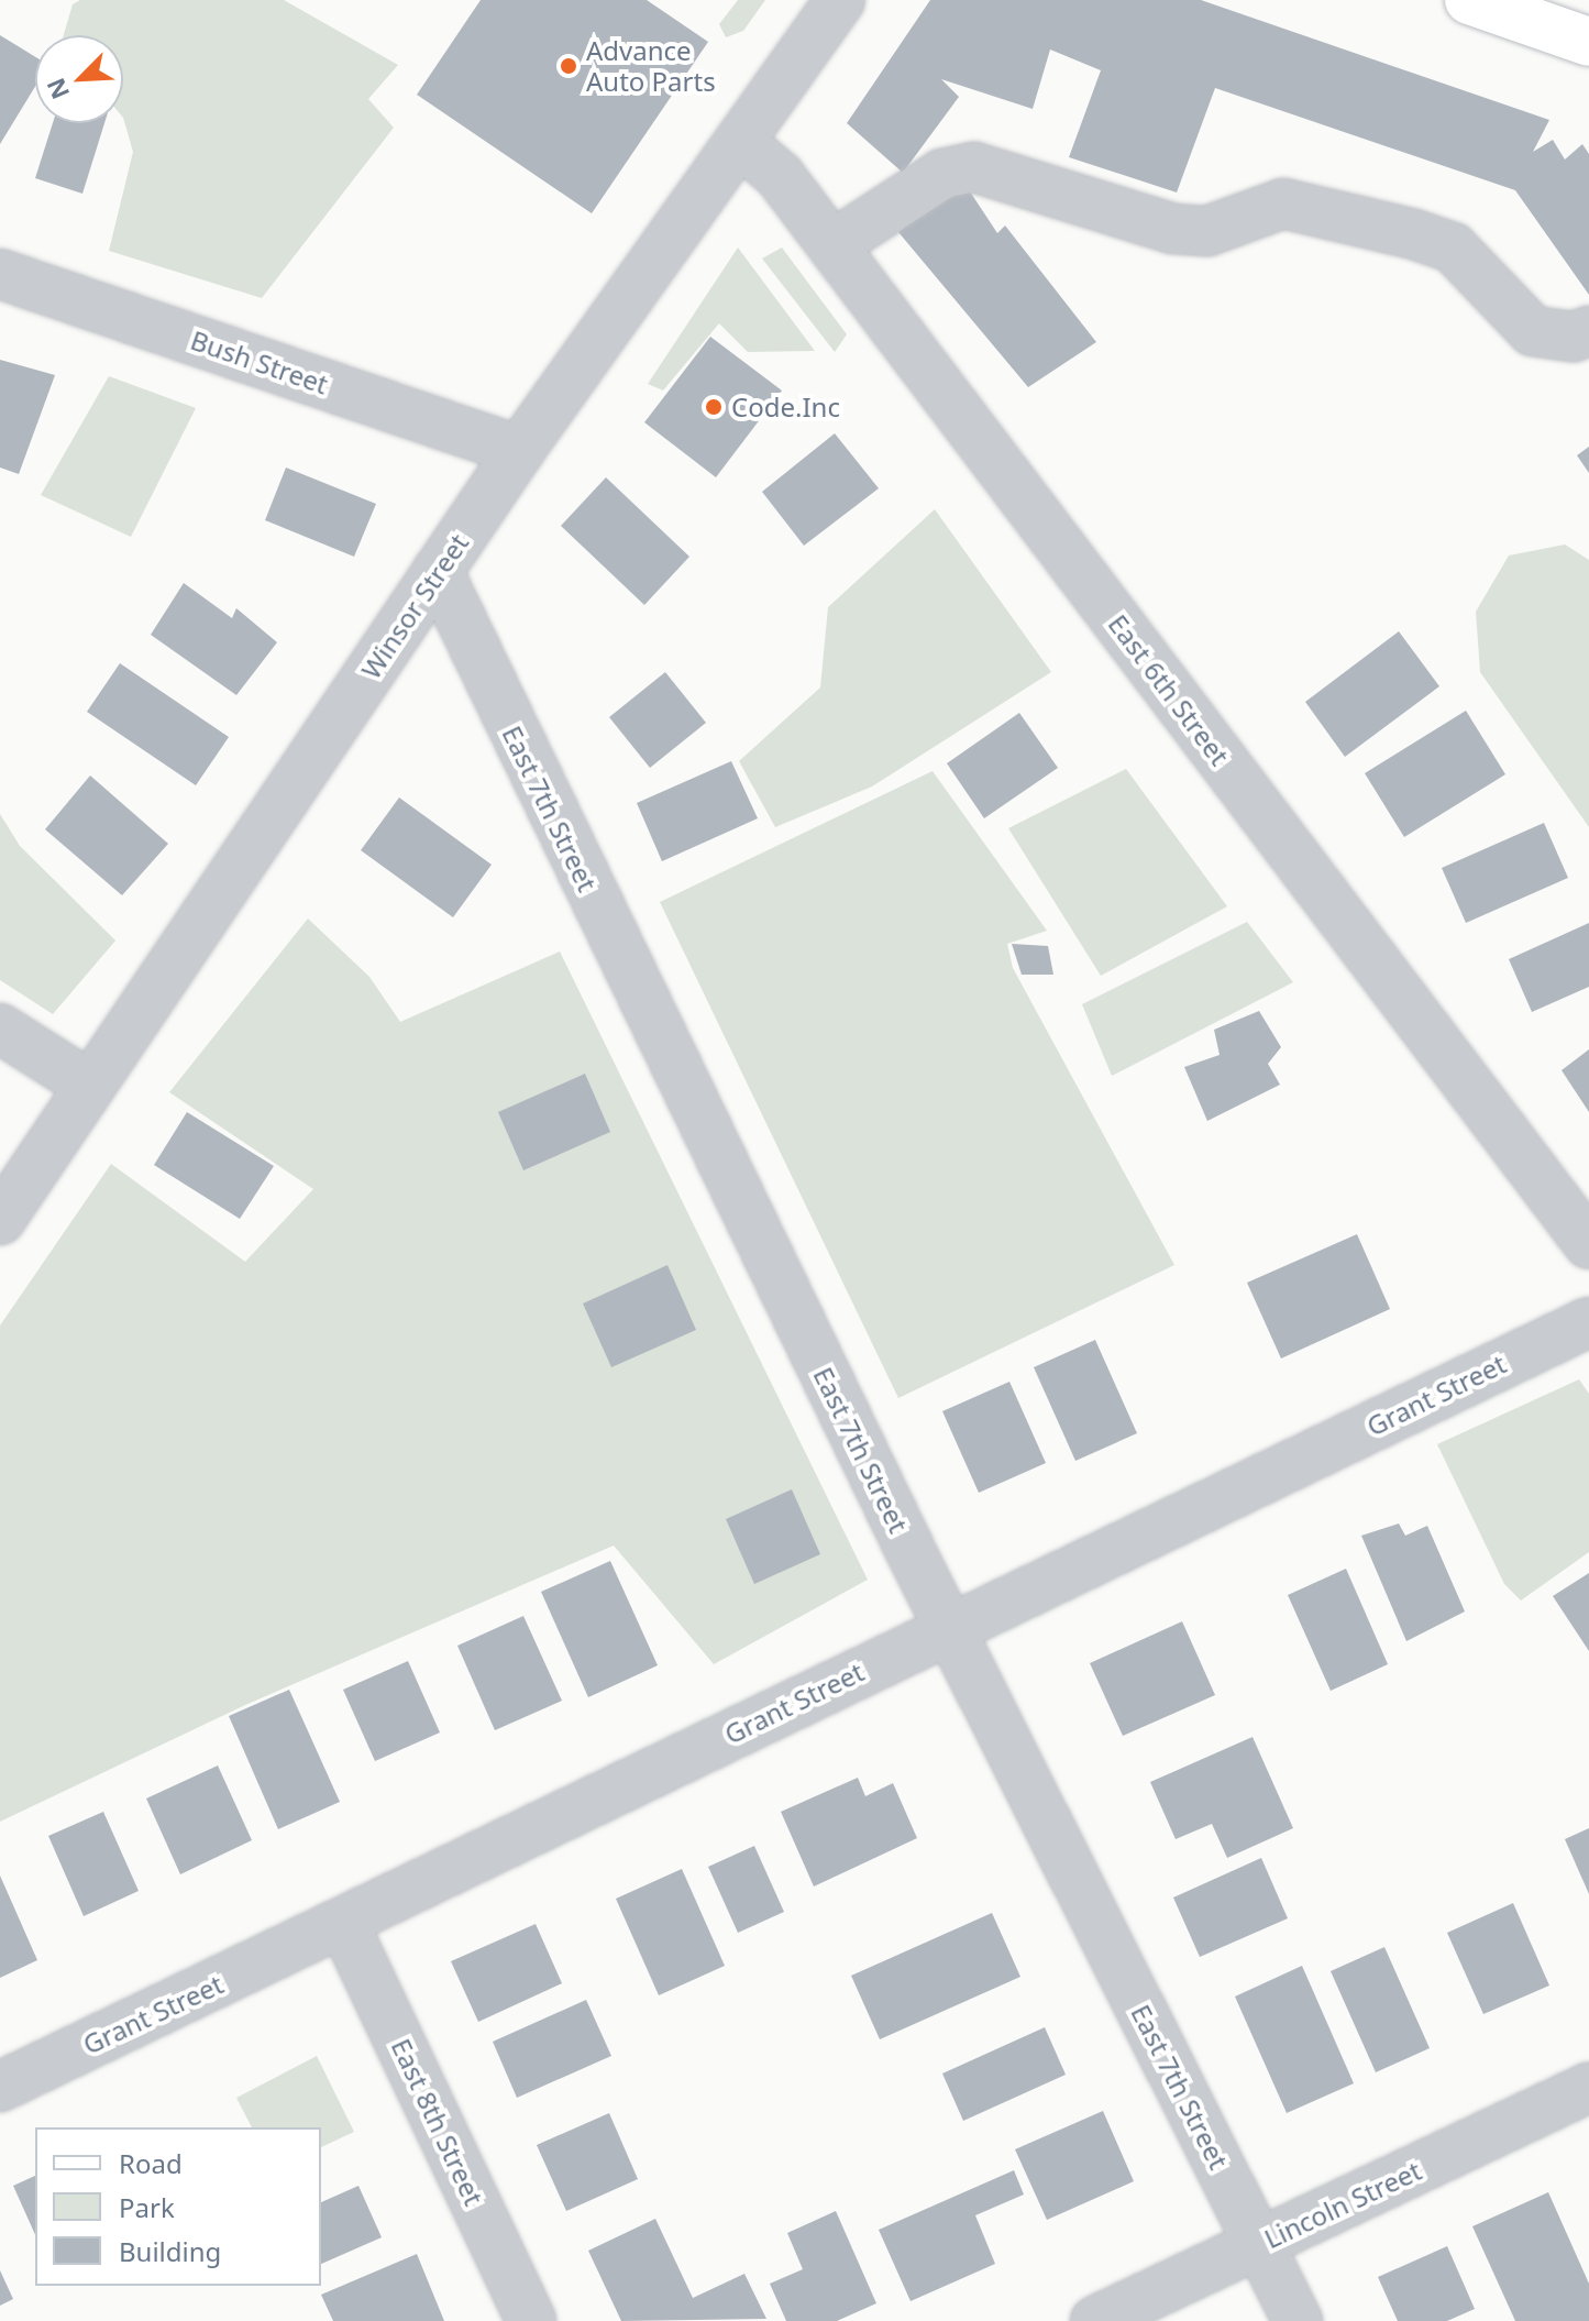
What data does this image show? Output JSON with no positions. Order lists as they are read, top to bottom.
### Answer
{
  "streets": {
    "street": [
      "Bush Street",
      "Winsor Street",
      "East 6th Street",
      "East 7th Street",
      "Grant Street",
      "East 8th Street",
      "Lincoln Street"
    ]
  },
  "crossings": [
    ["Bush Street", "Winsor Street"],
    ["Winsor Street", "East 6th Street"],
    ["Winsor Street", "East 7th Street"],
    ["East 7th Street", "Grant Street"],
    ["East 7th Street", "Lincoln Street"],
    ["Grant Street", "East 8th Street"]
  ],
  "places": ["Advance Auto Parts", "Code.Inc"],
  "legend": ["Road", "Park", "Building"],
  "north": "bottom left"
}
